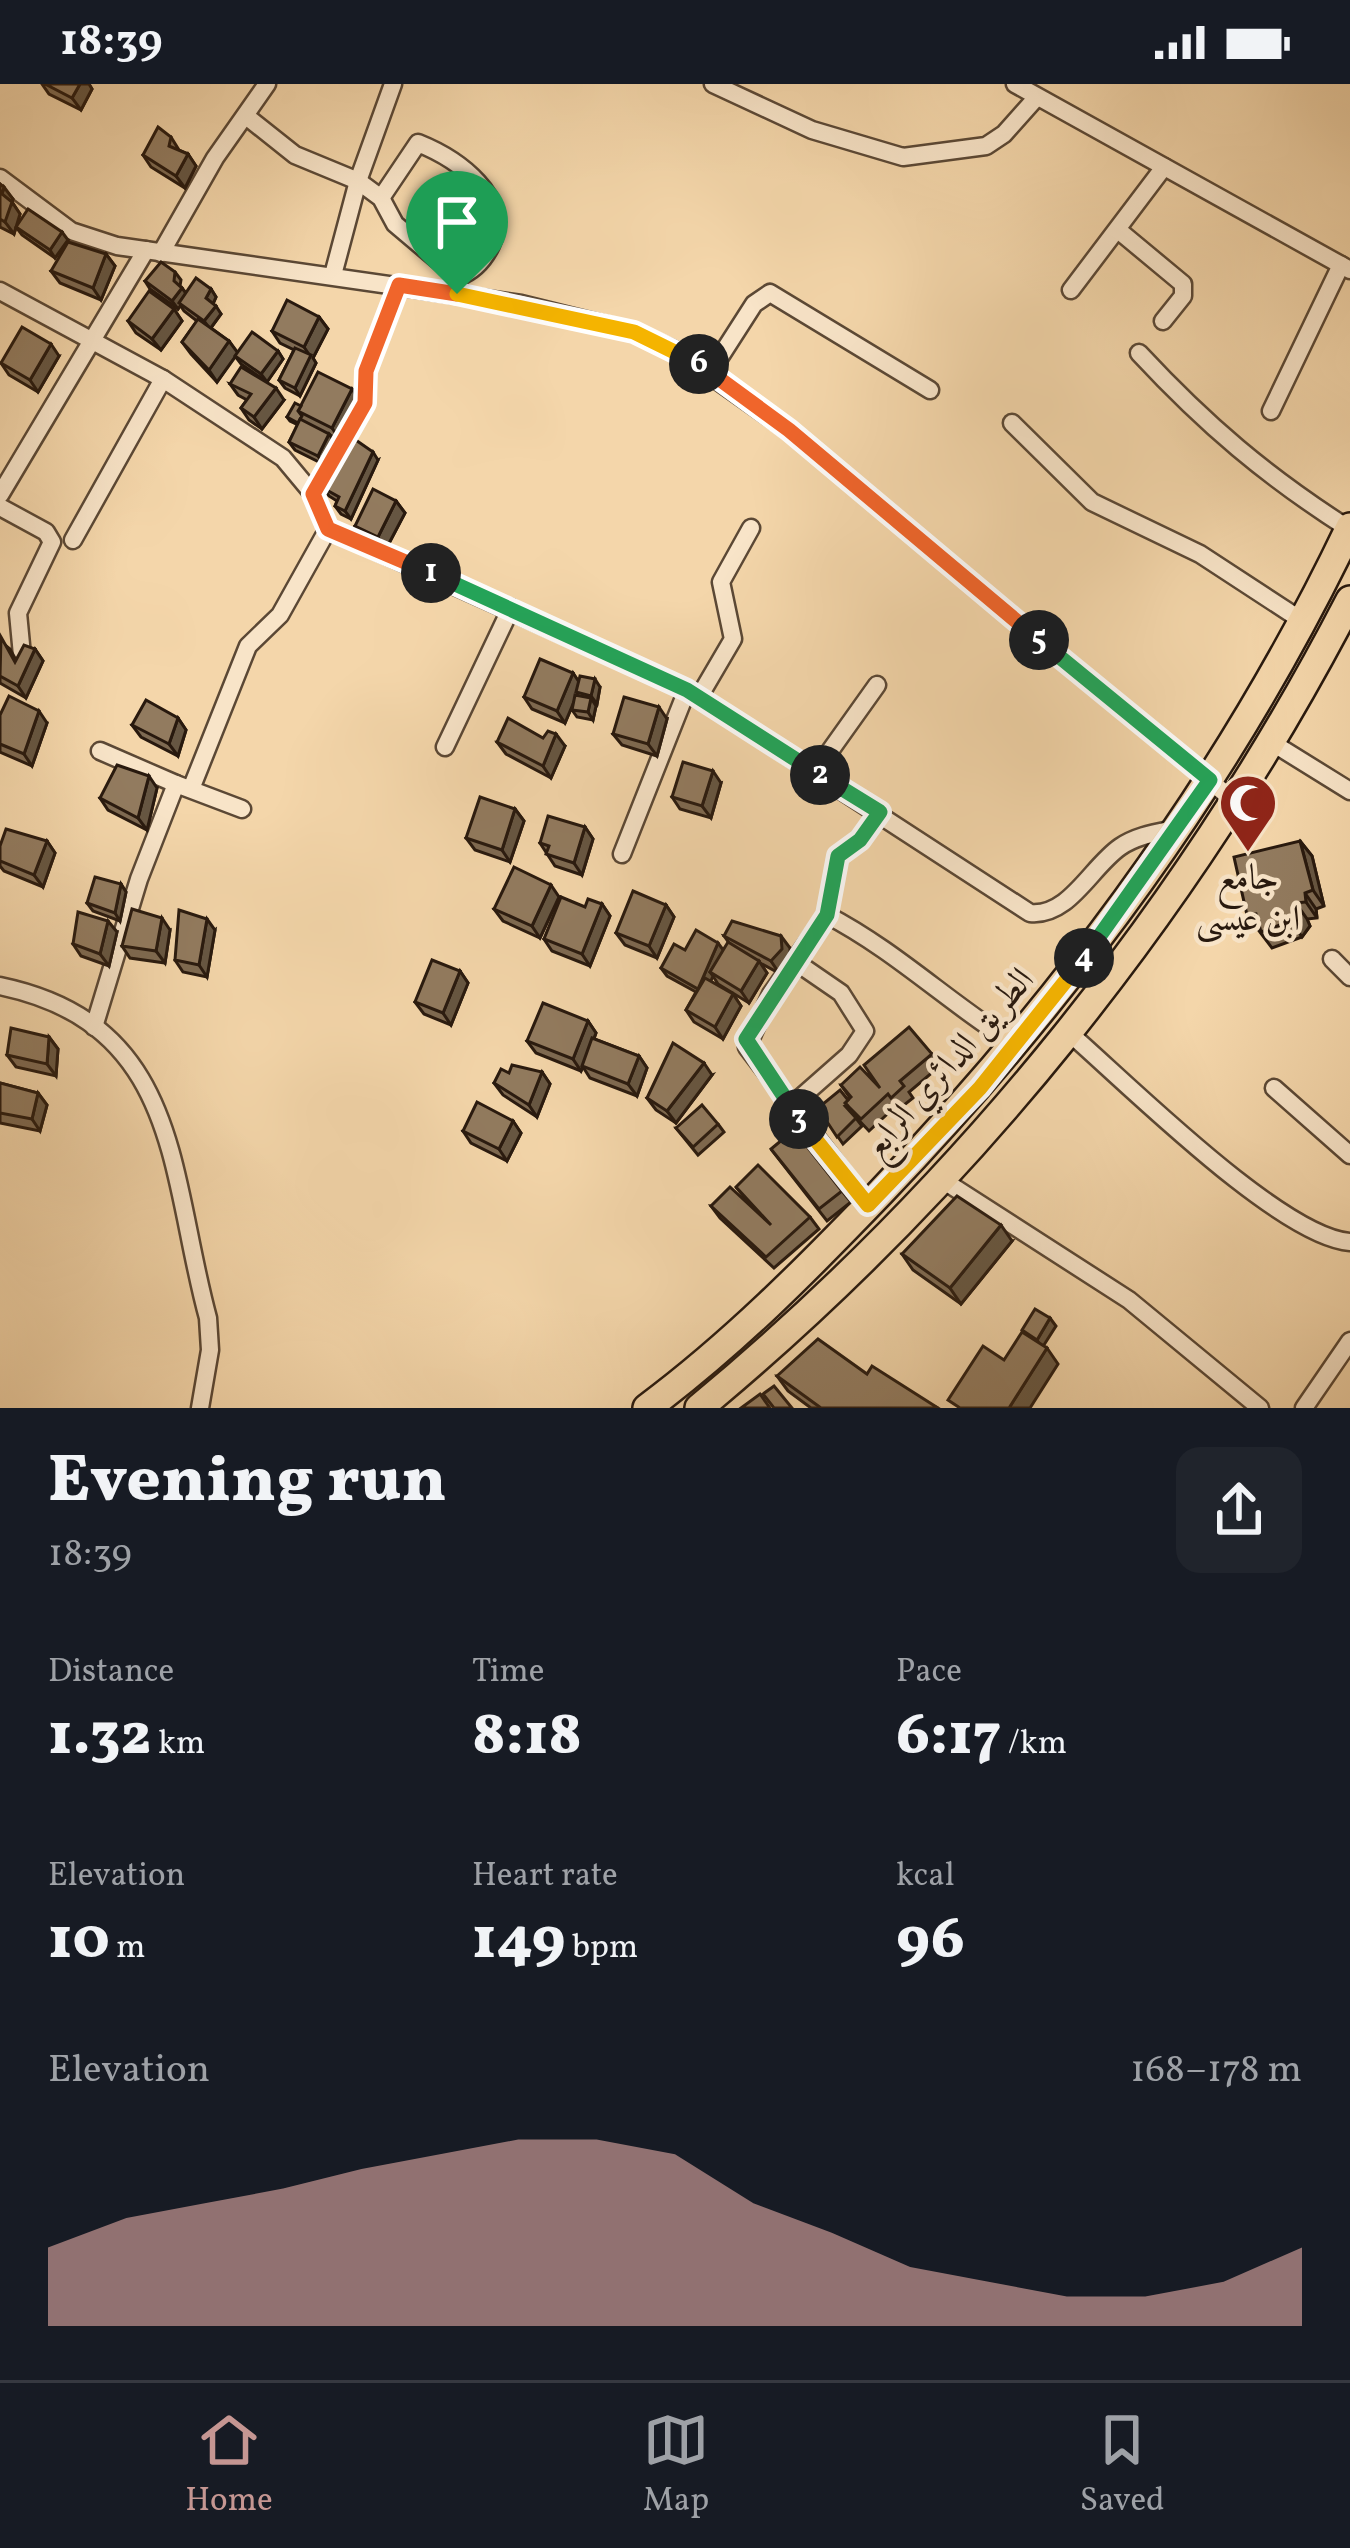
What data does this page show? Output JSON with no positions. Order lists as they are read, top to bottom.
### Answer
{
  "streets": {
    "main road": ["الطريق الدائري الرابع"]
  },
  "places": {
    "mosque": ["جامع ابن عيسى"]
  },
  "page": {
    "status": "18:39",
    "pins": [
      "6",
      "1",
      "5",
      "2",
      "4",
      "3"
    ],
    "heading": ["Evening run", "18:39"],
    "stats": [
      ["Distance", "1.32 km"],
      ["Time", "8:18"],
      ["Pace", "6:17 /km"],
      ["Elevation", "10 m"],
      ["Heart rate", "149 bpm"],
      ["kcal", "96"]
    ],
    "chart": ["Elevation", "168–178 m"],
    "tabs": ["Home", "Map", "Saved"]
  }
}
